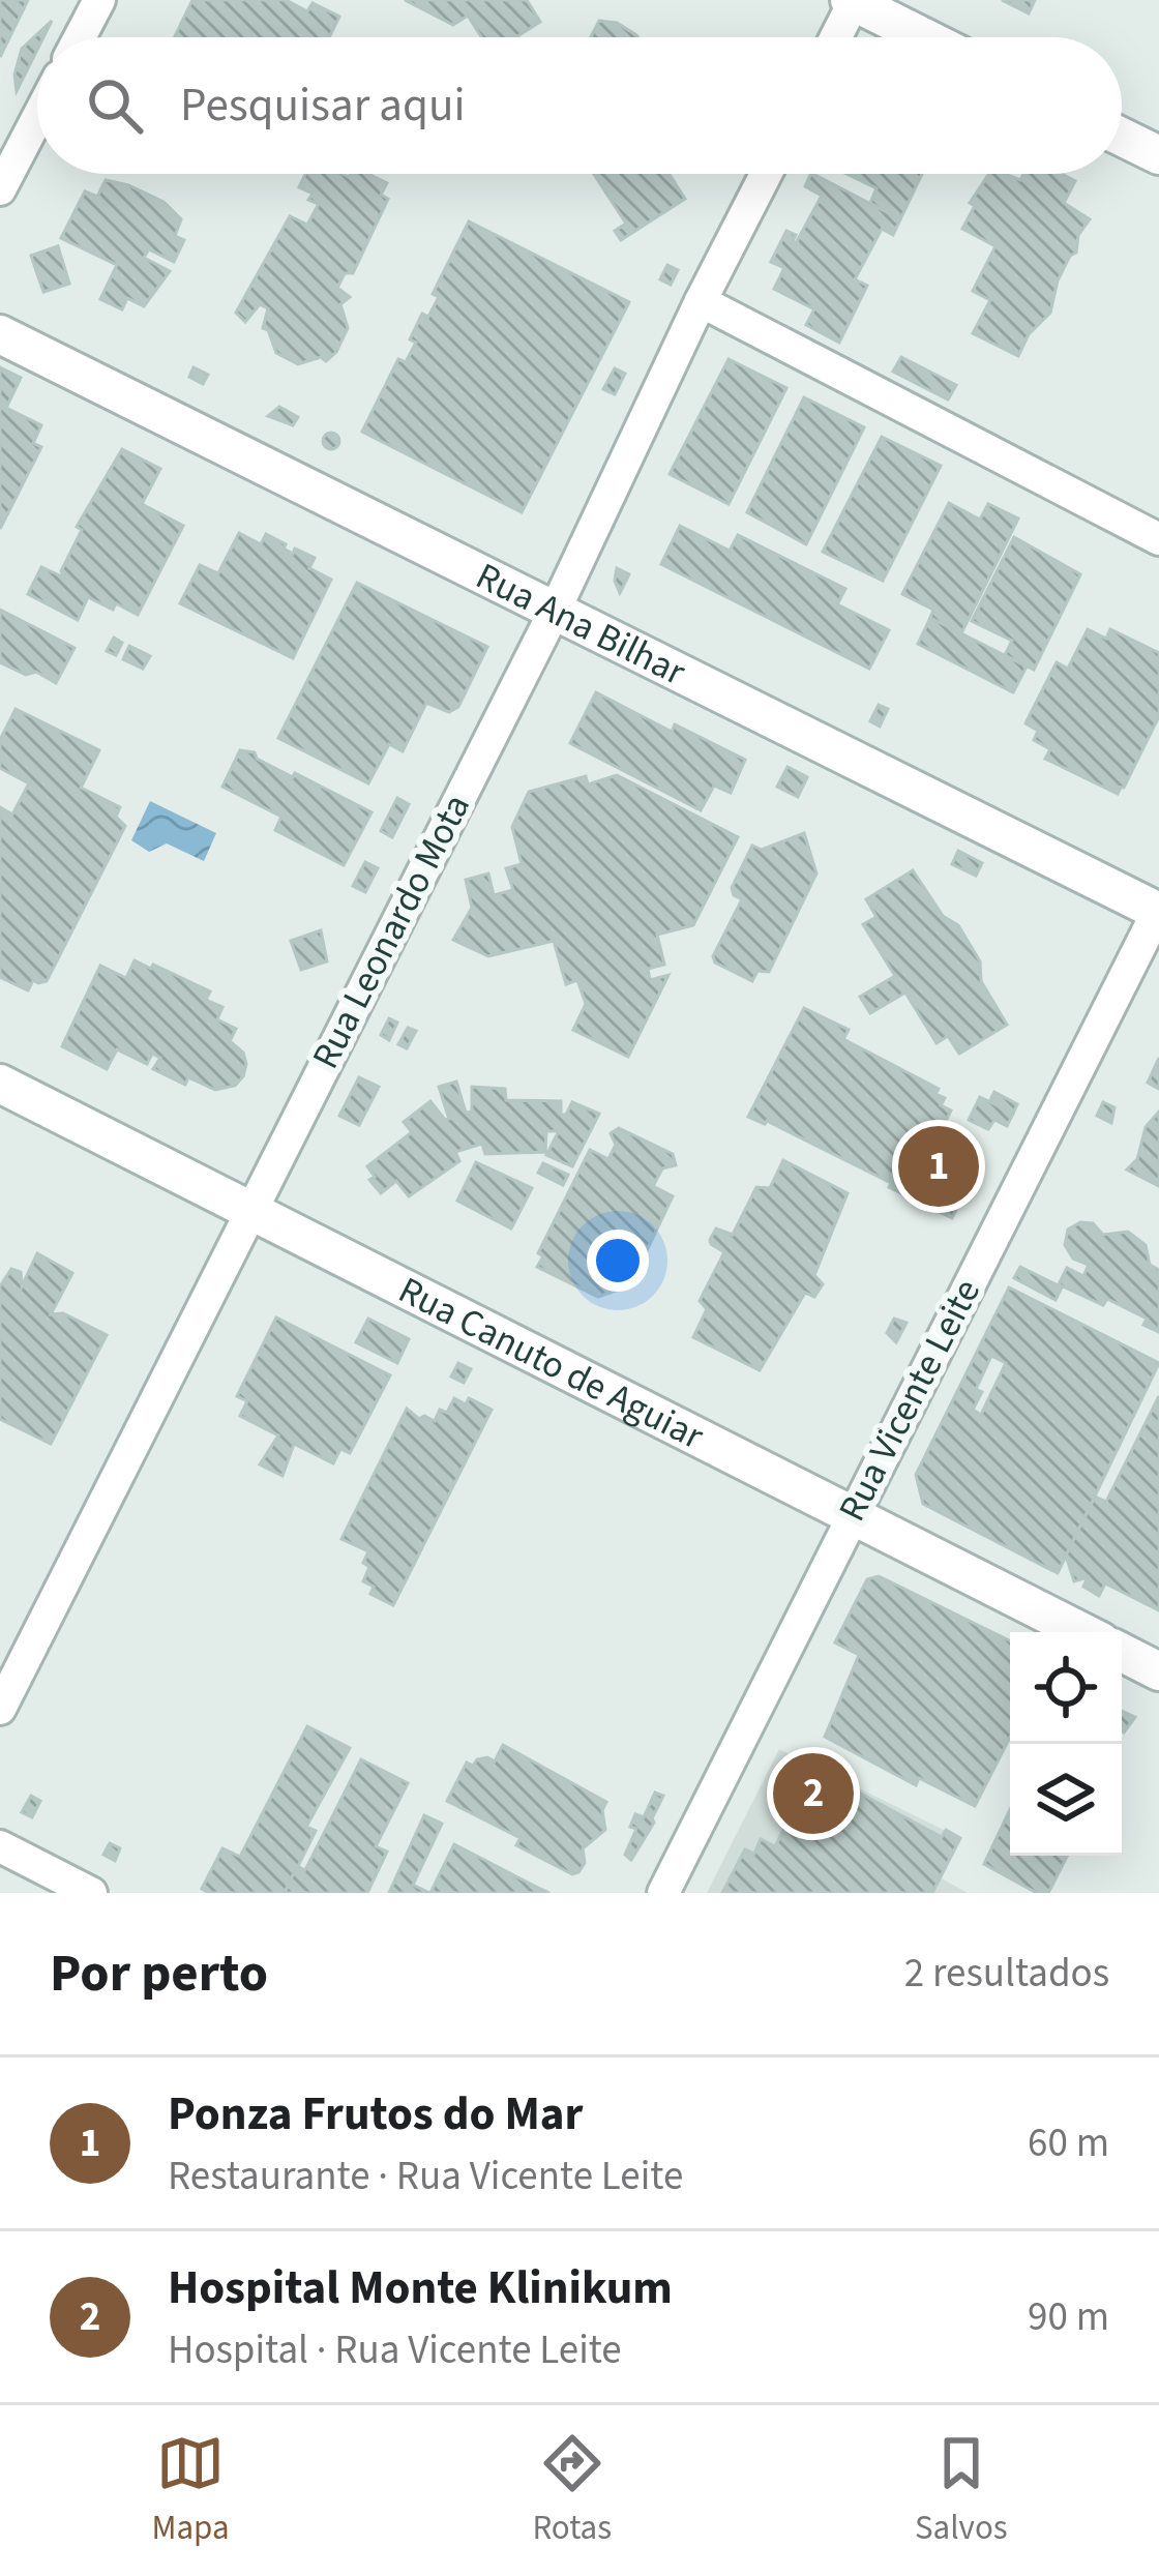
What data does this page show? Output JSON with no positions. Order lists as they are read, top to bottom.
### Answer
{
  "streets": {
    "street": [
      "Rua Ana Bilhar",
      "Rua Leonardo Mota",
      "Rua Canuto de Aguiar",
      "Rua Vicente Leite"
    ]
  },
  "crossings": [
    ["Rua Ana Bilhar", "Rua Leonardo Mota"],
    ["Rua Ana Bilhar", "Rua Vicente Leite"],
    ["Rua Leonardo Mota", "Rua Canuto de Aguiar"],
    ["Rua Canuto de Aguiar", "Rua Vicente Leite"]
  ],
  "page": {
    "search": "Pesquisar aqui",
    "pins": ["1", "2"],
    "heading": ["Por perto", "2 resultados"],
    "list": [
      {
        "mark": "1",
        "name": "Ponza Frutos do Mar",
        "note": "Restaurante · Rua Vicente Leite",
        "value": "60 m"
      },
      {
        "mark": "2",
        "name": "Hospital Monte Klinikum",
        "note": "Hospital · Rua Vicente Leite",
        "value": "90 m"
      }
    ],
    "nav": ["Mapa", "Rotas", "Salvos"]
  }
}
